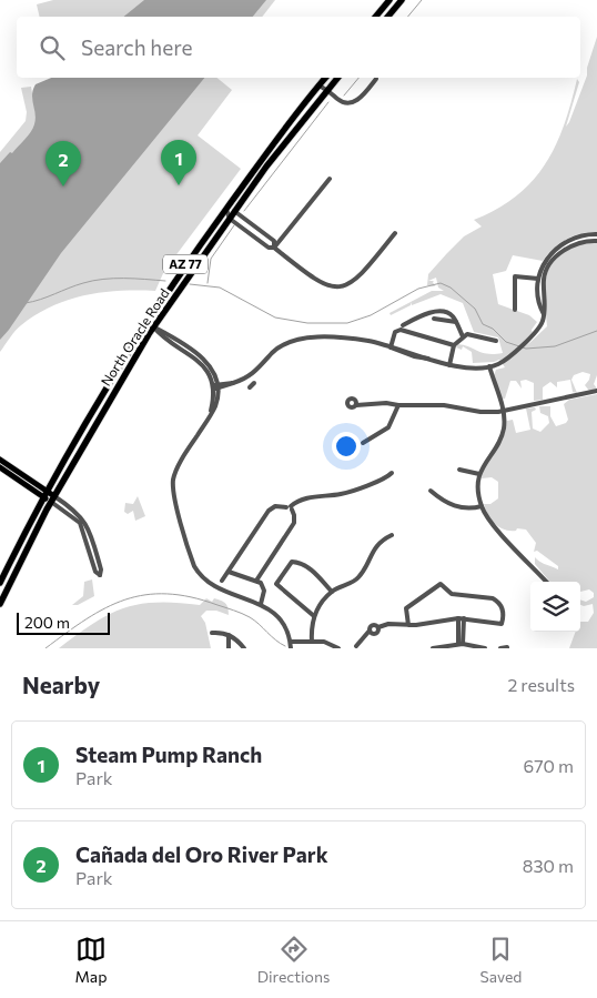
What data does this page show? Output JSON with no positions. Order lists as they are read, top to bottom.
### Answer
{
  "streets": {
    "highway": ["AZ 77", "North Oracle Road"]
  },
  "scale_bar": "200 m",
  "page": {
    "search": "Search here",
    "pins": ["1", "2"],
    "scale": "200 m",
    "heading": ["Nearby", "2 results"],
    "list": [
      {
        "mark": "1",
        "name": "Steam Pump Ranch",
        "note": "Park",
        "value": "670 m"
      },
      {
        "mark": "2",
        "name": "Cañada del Oro River Park",
        "note": "Park",
        "value": "830 m"
      }
    ],
    "nav": ["Map", "Directions", "Saved"]
  }
}
